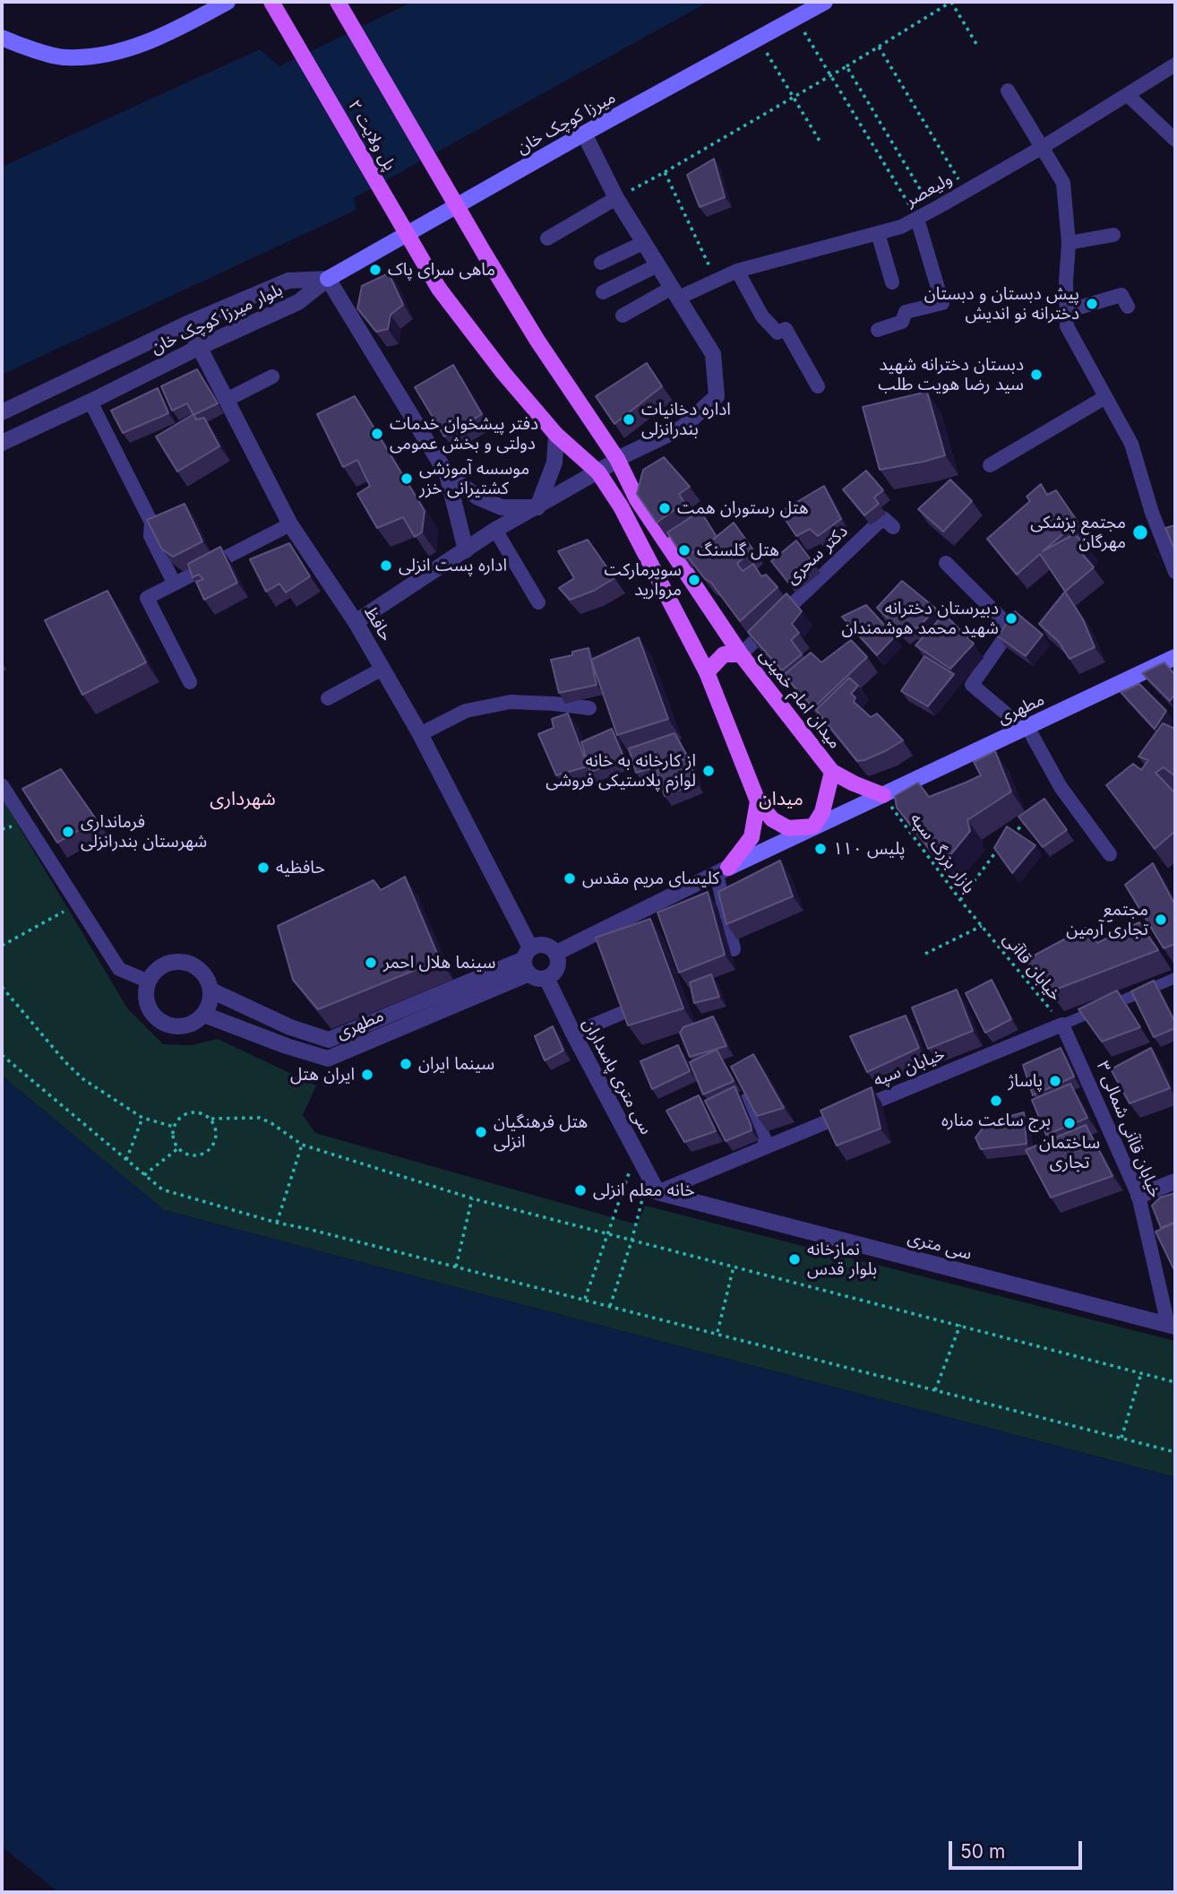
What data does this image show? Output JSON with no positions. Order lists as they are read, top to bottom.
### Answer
{
  "streets": {
    "main road": [
      "میرزا کوچک خان",
      "پل ولایت ۲",
      "میدان امام خمینی",
      "مطهری"
    ],
    "street": [
      "ولیعصر",
      "بلوار میرزا کوچک خان",
      "دکتر سحری",
      "حافظ",
      "خیابان سپه",
      "سی متری پاسداران",
      "خیابان قاآنی شمالی ۳",
      "سی متری"
    ],
    "path": ["بازار بزرگ سپه", "خیابان قاآنی"]
  },
  "crossings": [
    ["میرزا کوچک خان", "بلوار میرزا کوچک خان"],
    ["پل ولایت ۲", "میدان امام خمینی"],
    ["بلوار میرزا کوچک خان", "حافظ"],
    ["دکتر سحری", "میدان امام خمینی"],
    ["حافظ", "مطهری"],
    ["حافظ", "سی متری پاسداران"],
    ["میدان امام خمینی", "مطهری"],
    ["مطهری", "بازار بزرگ سپه"],
    ["مطهری", "سی متری پاسداران"],
    ["بازار بزرگ سپه", "خیابان قاآنی"],
    ["خیابان قاآنی", "خیابان سپه"],
    ["خیابان قاآنی", "خیابان قاآنی شمالی ۳"],
    ["خیابان سپه", "سی متری پاسداران"],
    ["خیابان سپه", "خیابان قاآنی شمالی ۳"],
    ["خیابان سپه", "سی متری"],
    ["سی متری پاسداران", "سی متری"],
    ["خیابان قاآنی شمالی ۳", "سی متری"]
  ],
  "districts": ["شهرداری", "میدان"],
  "places": [
    "ماهی سرای پاک",
    "پیش دبستان و دبستان دخترانه نو اندیش",
    "دبستان دخترانه شهید سید رضا هویت طلب",
    "اداره دخانیات بندرانزلی",
    "دفتر پیشخوان خدمات دولتی و بخش عمومی",
    "موسسه آموزشی کشتیرانی خزر",
    "هتل رستوران همت",
    "مجتمع پزشکی مهرگان",
    "هتل گلسنگ",
    "اداره پست انزلی",
    "سوپرمارکت مروارید",
    "دبیرستان دخترانه شهید محمد هوشمندان",
    "از کارخانه به خانه لوازم پلاستیکی فروشی",
    "فرمانداری شهرستان بندرانزلی",
    "پلیس ۱۱۰",
    "حافظیه",
    "کلیسای مریم مقدس",
    "مجتمع تجاری آرمین",
    "سینما هلال احمر",
    "سینما ایران",
    "ایران هتل",
    "پاساژ",
    "برج ساعت مناره",
    "ساختمان تجاری",
    "هتل فرهنگیان انزلی",
    "خانه معلم انزلی",
    "نمازخانه بلوار قدس"
  ],
  "scale_bar": "50 m"
}
